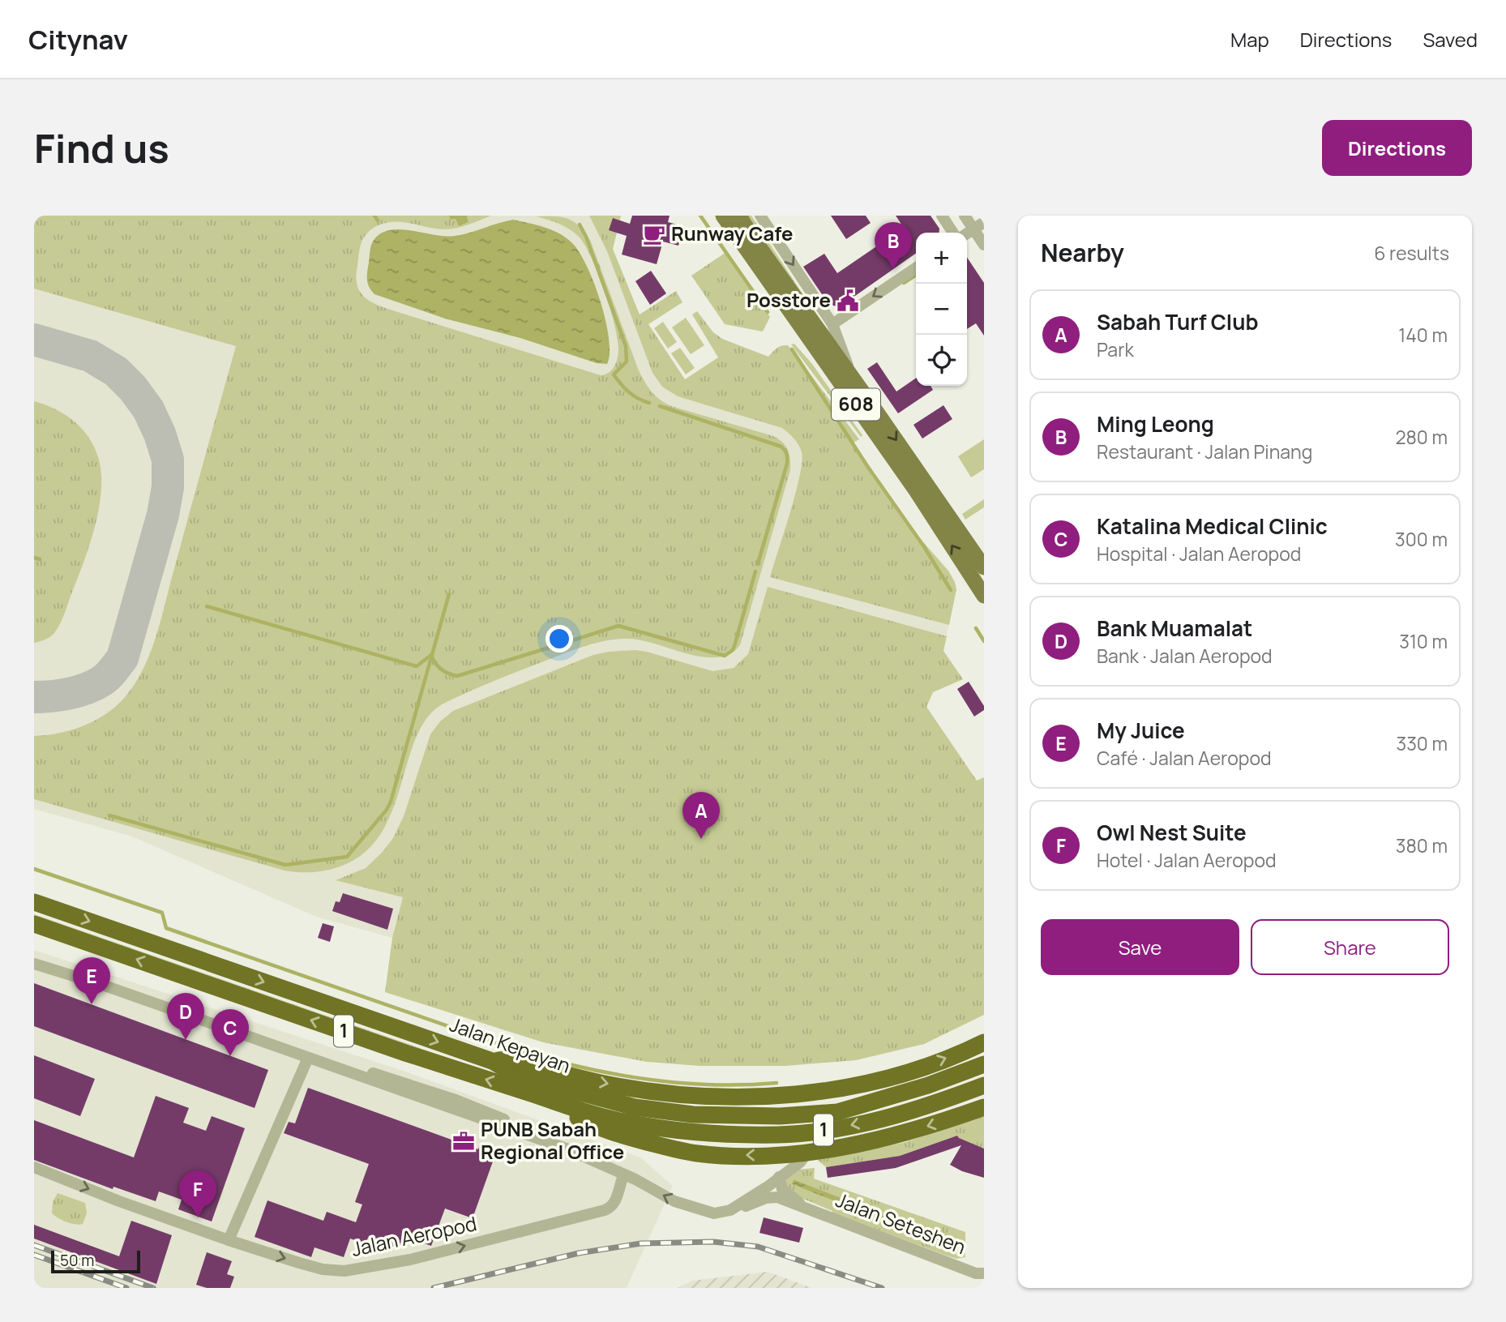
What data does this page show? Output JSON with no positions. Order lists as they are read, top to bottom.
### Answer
{
  "streets": {
    "highway": ["1", "Jalan Kepayan"],
    "main road": ["608"],
    "street": ["Jalan Seteshen", "Jalan Aeropod"]
  },
  "one_way": ["Jalan Aeropod"],
  "places": {
    "cafe": ["Runway Cafe"],
    "public building": ["Posstore"],
    "office": ["PUNB Sabah Regional Office"]
  },
  "scale_bar": "50 m",
  "page": {
    "header": "Citynav",
    "nav": ["Map", "Directions", "Saved"],
    "buttons": [
      "Directions",
      ["Save", "Share"]
    ],
    "title": "Find us",
    "heading": ["Nearby", "6 results"],
    "pins": [
      "B",
      "A",
      "E",
      "D",
      "C",
      "F"
    ],
    "map_buttons": ["+", "−"],
    "list": [
      {
        "mark": "A",
        "name": "Sabah Turf Club",
        "note": "Park",
        "value": "140 m"
      },
      {
        "mark": "B",
        "name": "Ming Leong",
        "note": "Restaurant · Jalan Pinang",
        "value": "280 m"
      },
      {
        "mark": "C",
        "name": "Katalina Medical Clinic",
        "note": "Hospital · Jalan Aeropod",
        "value": "300 m"
      },
      {
        "mark": "D",
        "name": "Bank Muamalat",
        "note": "Bank · Jalan Aeropod",
        "value": "310 m"
      },
      {
        "mark": "E",
        "name": "My Juice",
        "note": "Café · Jalan Aeropod",
        "value": "330 m"
      },
      {
        "mark": "F",
        "name": "Owl Nest Suite",
        "note": "Hotel · Jalan Aeropod",
        "value": "380 m"
      }
    ],
    "scale": "50 m"
  }
}
